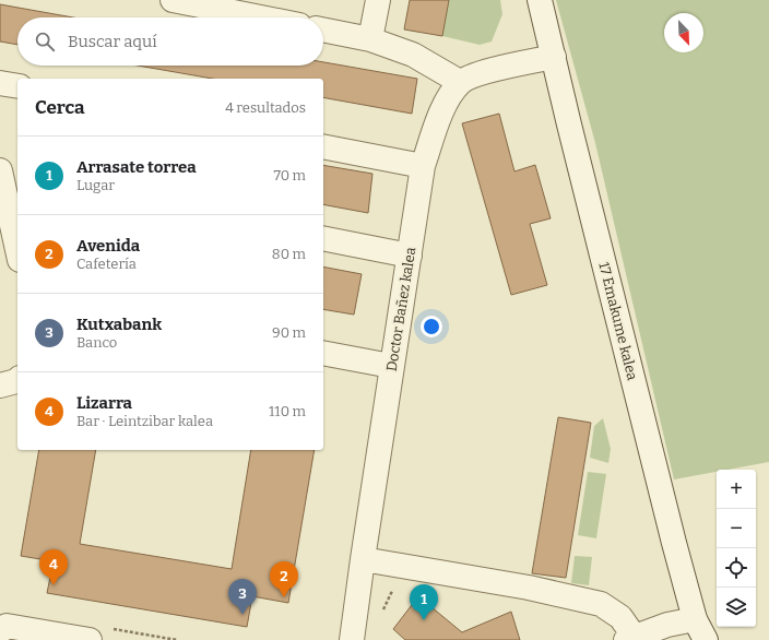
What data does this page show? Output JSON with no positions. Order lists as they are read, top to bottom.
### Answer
{
  "streets": {
    "street": ["Doctor Bañez kalea", "17 Emakume kalea"]
  },
  "north": "bottom right",
  "page": {
    "search": "Buscar aquí",
    "heading": ["Cerca", "4 resultados"],
    "list": [
      {
        "mark": "1",
        "name": "Arrasate torrea",
        "note": "Lugar",
        "value": "70 m"
      },
      {
        "mark": "2",
        "name": "Avenida",
        "note": "Cafetería",
        "value": "80 m"
      },
      {
        "mark": "3",
        "name": "Kutxabank",
        "note": "Banco",
        "value": "90 m"
      },
      {
        "mark": "4",
        "name": "Lizarra",
        "note": "Bar · Leintzibar kalea",
        "value": "110 m"
      }
    ],
    "map_buttons": ["+", "−"],
    "pins": [
      "4",
      "2",
      "3",
      "1"
    ]
  }
}
